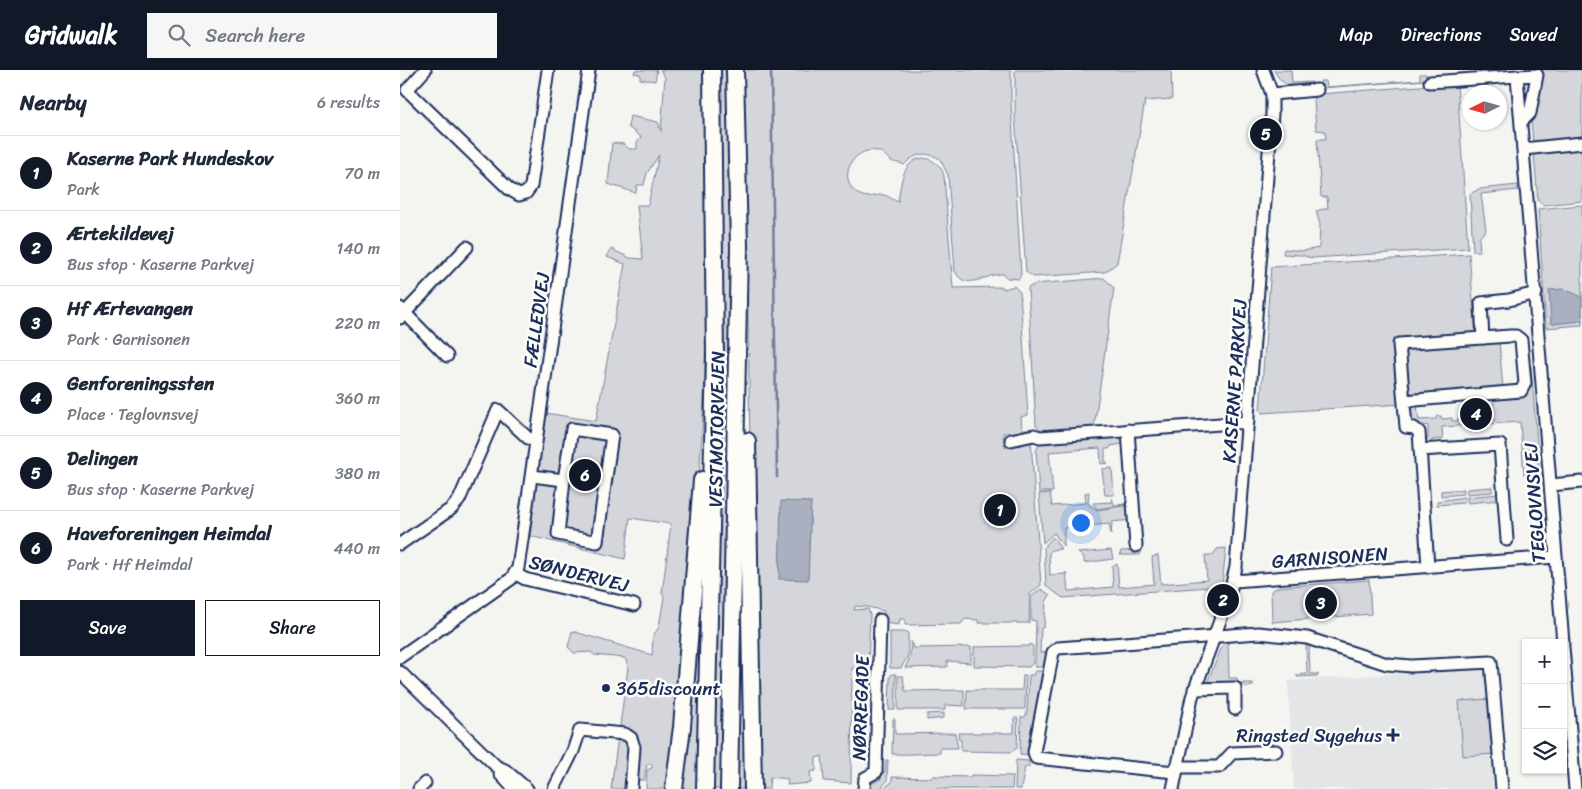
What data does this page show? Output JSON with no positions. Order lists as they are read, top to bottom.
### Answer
{
  "streets": {
    "highway": ["VESTMOTORVEJEN"],
    "street": [
      "FÆLLEDVEJ",
      "KASERNE PARKVEJ",
      "TEGLOVNSVEJ",
      "GARNISONEN",
      "SØNDERVEJ",
      "NØRREGADE"
    ]
  },
  "crossings": [
    ["FÆLLEDVEJ", "SØNDERVEJ"],
    ["KASERNE PARKVEJ", "GARNISONEN"],
    ["TEGLOVNSVEJ", "GARNISONEN"]
  ],
  "places": {
    "other": ["365discount"],
    "health": ["Ringsted Sygehus"]
  },
  "north": "left",
  "page": {
    "header": "Gridwalk",
    "search": "Search here",
    "nav": ["Map", "Directions", "Saved"],
    "heading": ["Nearby", "6 results"],
    "pins": [
      "5",
      "4",
      "6",
      "1",
      "2",
      "3"
    ],
    "list": [
      {
        "mark": "1",
        "name": "Kaserne Park Hundeskov",
        "note": "Park",
        "value": "70 m"
      },
      {
        "mark": "2",
        "name": "Ærtekildevej",
        "note": "Bus stop · Kaserne Parkvej",
        "value": "140 m"
      },
      {
        "mark": "3",
        "name": "Hf Ærtevangen",
        "note": "Park · Garnisonen",
        "value": "220 m"
      },
      {
        "mark": "4",
        "name": "Genforeningssten",
        "note": "Place · Teglovnsvej",
        "value": "360 m"
      },
      {
        "mark": "5",
        "name": "Delingen",
        "note": "Bus stop · Kaserne Parkvej",
        "value": "380 m"
      },
      {
        "mark": "6",
        "name": "Haveforeningen Heimdal",
        "note": "Park · Hf Heimdal",
        "value": "440 m"
      }
    ],
    "buttons": ["Save", "Share"],
    "map_buttons": ["+", "−"]
  }
}
